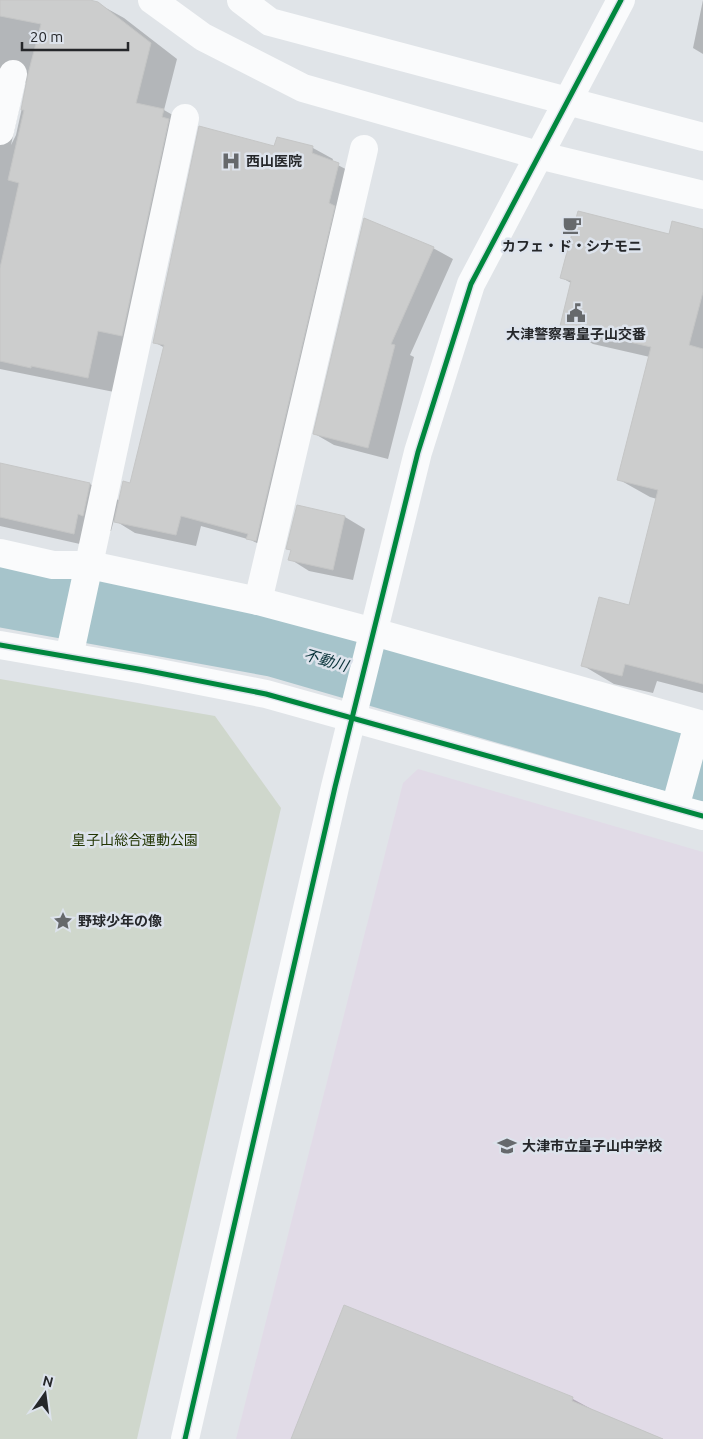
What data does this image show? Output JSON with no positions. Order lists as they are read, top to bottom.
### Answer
{
  "water": ["不動川"],
  "parks": ["皇子山総合運動公園"],
  "places": {
    "hospital": ["西山医院"],
    "cafe": ["カフェ・ド・シナモニ"],
    "public building": ["大津警察署皇子山交番"],
    "place": ["野球少年の像"],
    "school or university": ["大津市立皇子山中学校"]
  },
  "scale_bar": "20 m",
  "north": "top"
}
